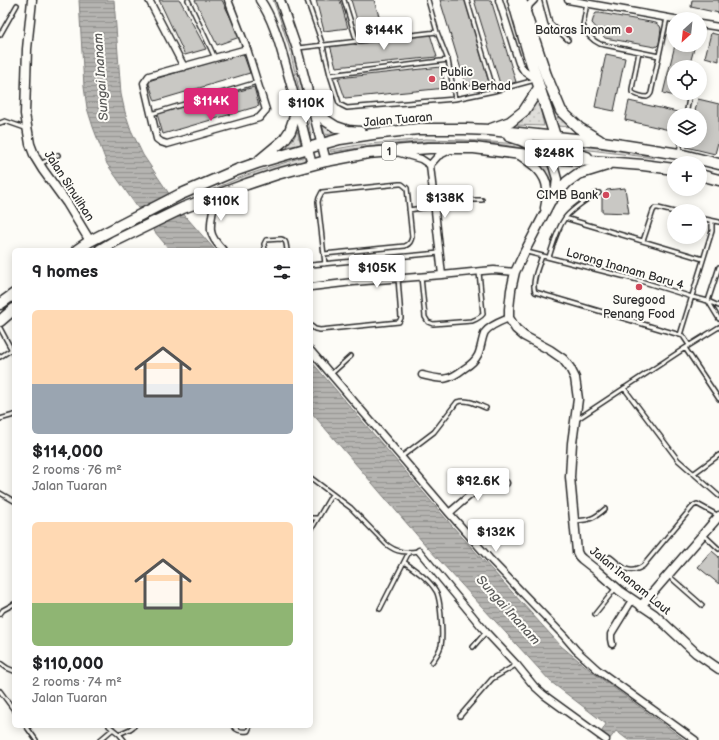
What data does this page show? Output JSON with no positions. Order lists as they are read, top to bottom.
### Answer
{
  "streets": {
    "main road": ["Jalan Tuaran", "1"],
    "street": ["Jalan Sinulihan", "Jalan Inanam Laut"],
    "lane": ["Lorong Inanam Baru 4"]
  },
  "crossings": [
    ["Jalan Tuaran", "Jalan Sinulihan"],
    ["1", "Lorong Inanam Baru 4"]
  ],
  "water": ["Sungai Inanam"],
  "places": [
    "Bataras Inanam",
    "Public Bank Berhad",
    "CIMB Bank",
    "Suregood Penang Food"
  ],
  "north": "bottom left",
  "page": {
    "map_buttons": ["+", "−"],
    "price": [
      "$144K",
      "$114K",
      "$110K",
      "$248K",
      "$138K",
      "$110K",
      "$105K",
      "$92.6K",
      "$132K"
    ],
    "heading": "9 homes",
    "list": [
      {
        "name": "$114,000",
        "note": "2 rooms · 76 m² · Jalan Tuaran"
      },
      {
        "name": "$110,000",
        "note": "2 rooms · 74 m² · Jalan Tuaran"
      }
    ]
  }
}
